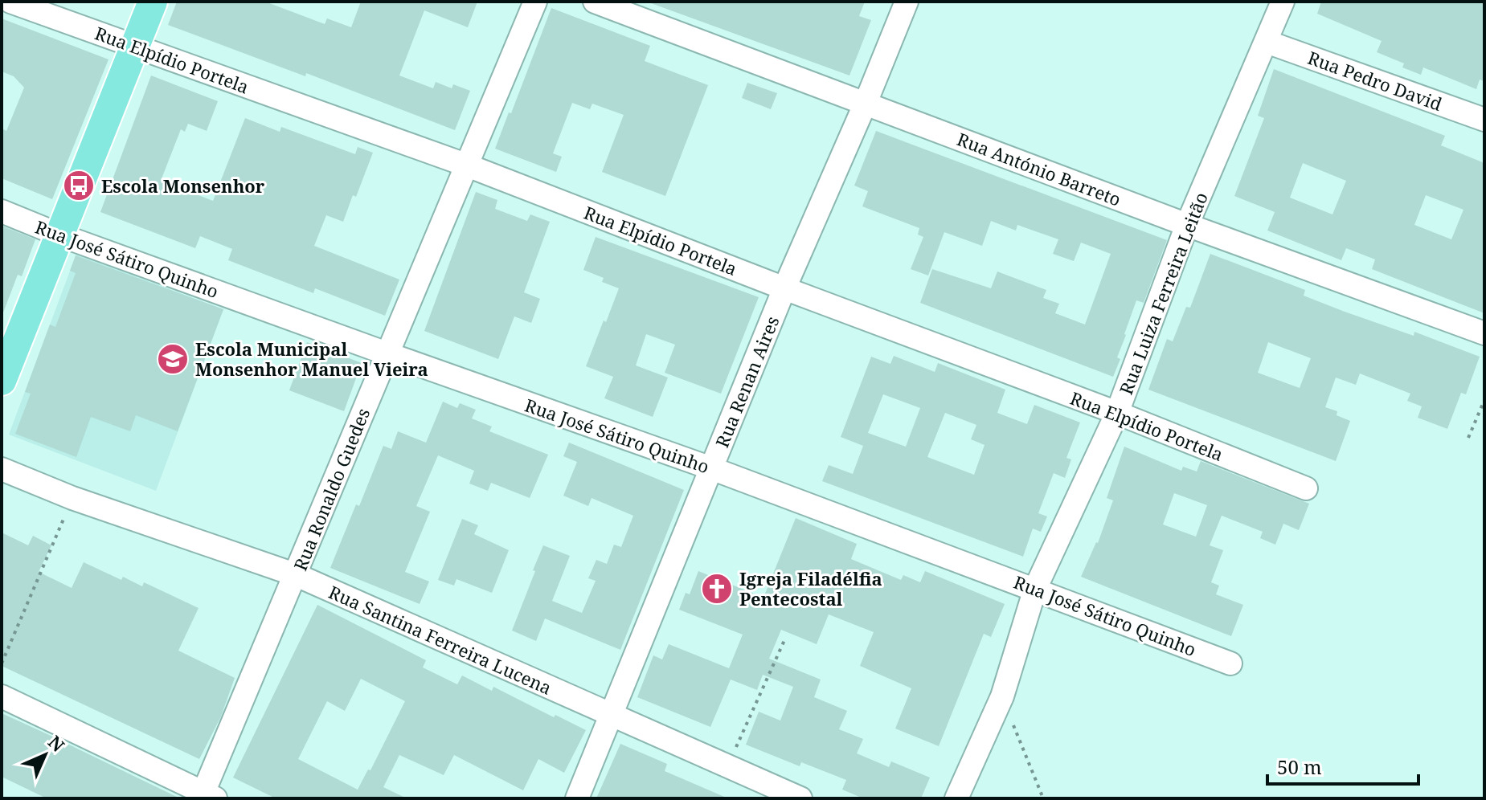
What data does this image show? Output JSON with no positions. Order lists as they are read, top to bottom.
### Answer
{
  "streets": {
    "street": [
      "Rua Elpídio Portela",
      "Rua Pedro David",
      "Rua António Barreto",
      "Rua José Sátiro Quinho",
      "Rua Luiza Ferreira Leitão",
      "Rua Renan Aires",
      "Rua Ronaldo Guedes",
      "Rua Santina Ferreira Lucena"
    ]
  },
  "crossings": [
    ["Rua Elpídio Portela", "Rua Luiza Ferreira Leitão"],
    ["Rua Elpídio Portela", "Rua Renan Aires"],
    ["Rua Elpídio Portela", "Rua Ronaldo Guedes"],
    ["Rua Pedro David", "Rua Luiza Ferreira Leitão"],
    ["Rua António Barreto", "Rua Luiza Ferreira Leitão"],
    ["Rua António Barreto", "Rua Renan Aires"],
    ["Rua José Sátiro Quinho", "Rua Luiza Ferreira Leitão"],
    ["Rua José Sátiro Quinho", "Rua Renan Aires"],
    ["Rua José Sátiro Quinho", "Rua Ronaldo Guedes"],
    ["Rua Renan Aires", "Rua Santina Ferreira Lucena"],
    ["Rua Ronaldo Guedes", "Rua Santina Ferreira Lucena"]
  ],
  "places": {
    "bus stop": ["Escola Monsenhor"],
    "school or university": ["Escola Municipal Monsenhor Manuel Vieira"],
    "church": ["Igreja Filadélfia Pentecostal"]
  },
  "scale_bar": "50 m",
  "north": "top right"
}
